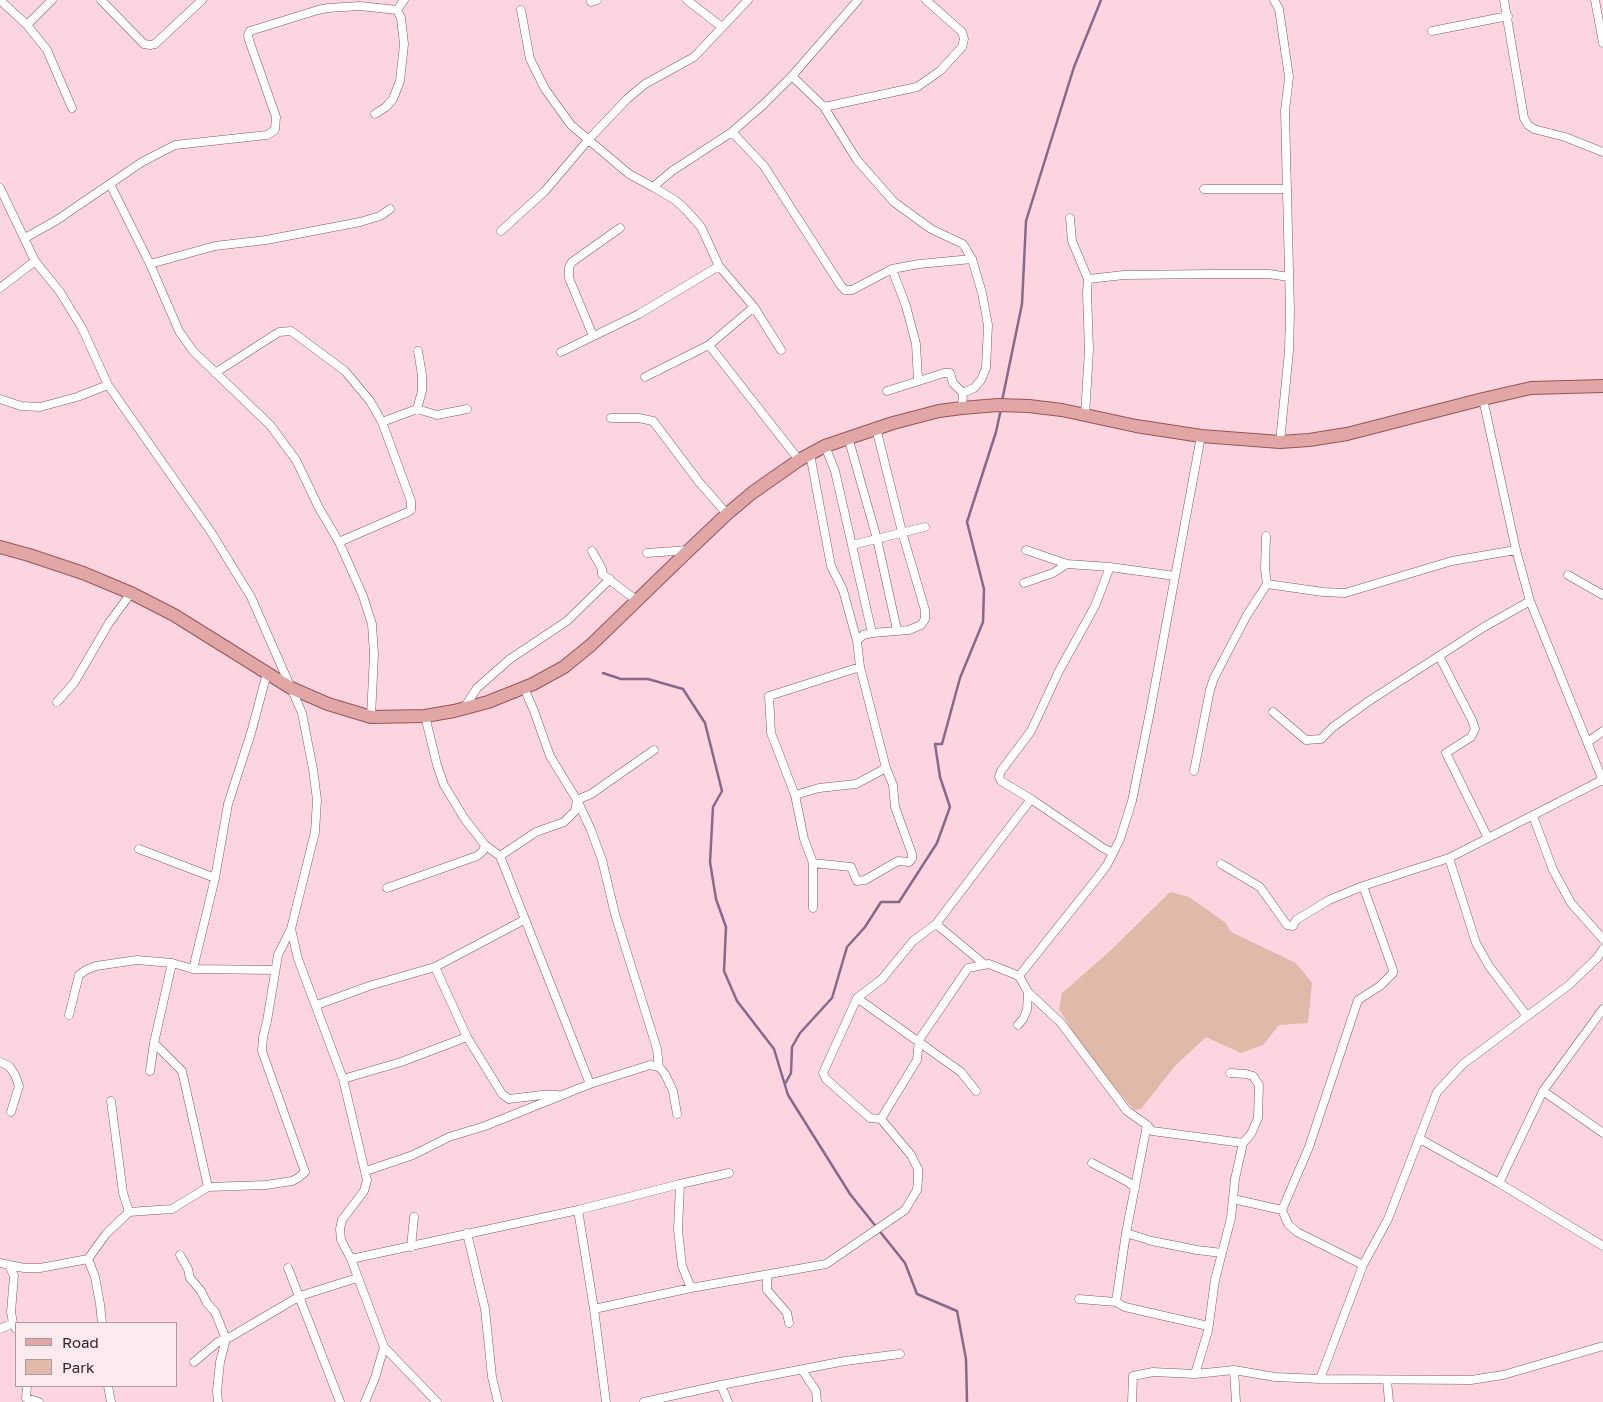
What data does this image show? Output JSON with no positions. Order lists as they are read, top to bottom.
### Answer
{
  "legend": ["Road", "Park"]
}
